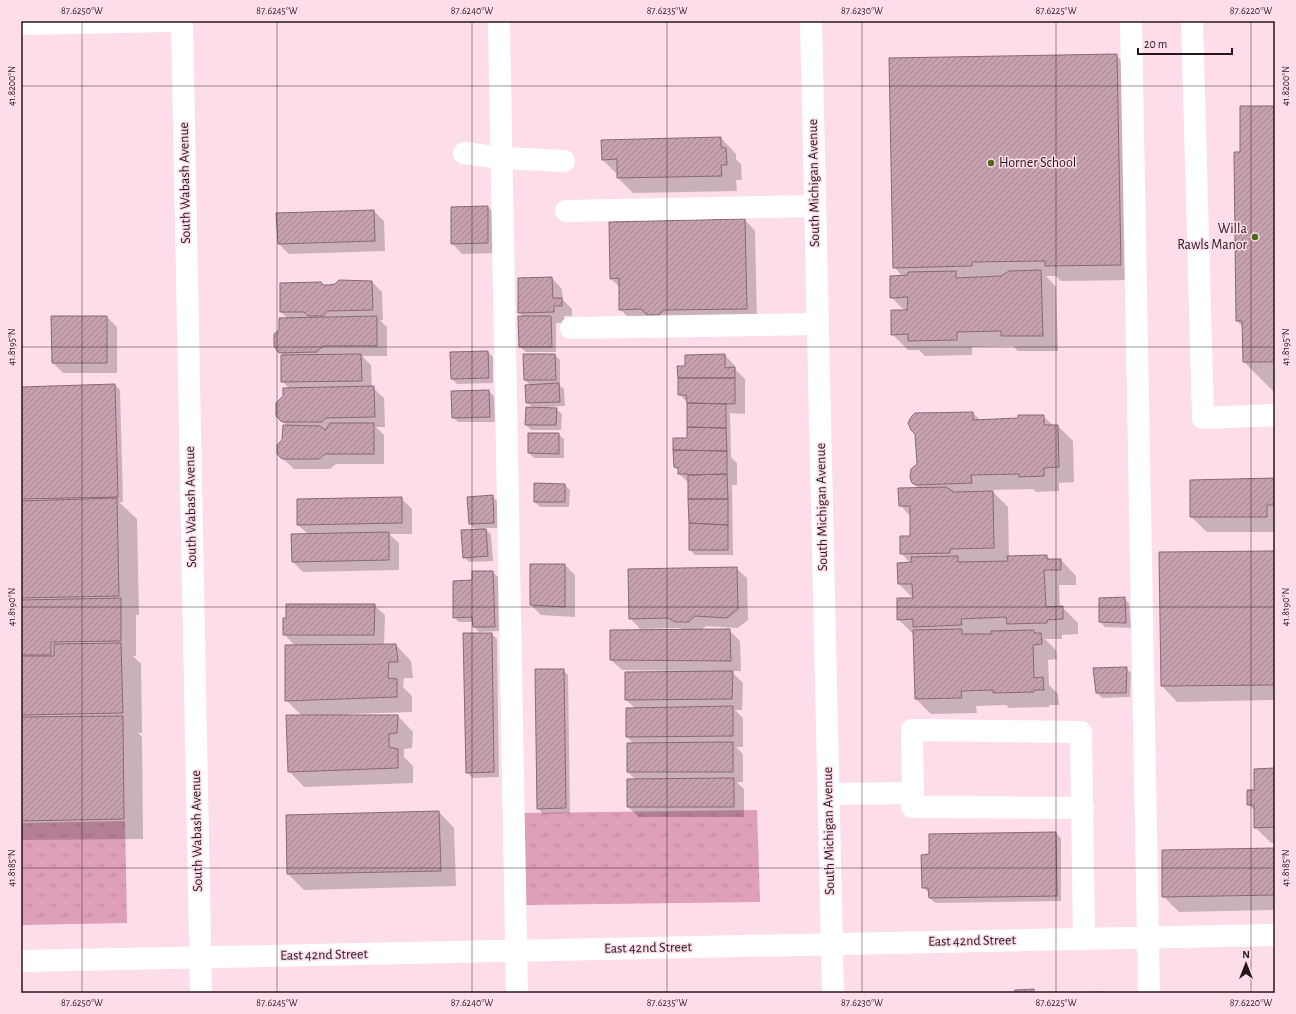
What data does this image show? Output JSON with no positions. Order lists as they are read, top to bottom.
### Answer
{
  "streets": {
    "street": ["South Wabash Avenue", "South Michigan Avenue", "East 42nd Street"]
  },
  "crossings": [
    ["South Wabash Avenue", "East 42nd Street"],
    ["South Michigan Avenue", "East 42nd Street"]
  ],
  "places": ["Horner School", "Willa Rawls Manor"],
  "scale_bar": "20 m",
  "north": "top",
  "coordinates": [
    "87.6250°W",
    "87.6245°W",
    "87.6240°W",
    "87.6235°W",
    "87.6230°W",
    "87.6225°W",
    "87.6220°W",
    "41.8200°N",
    "41.8195°N",
    "41.8190°N",
    "41.8185°N"
  ]
}
